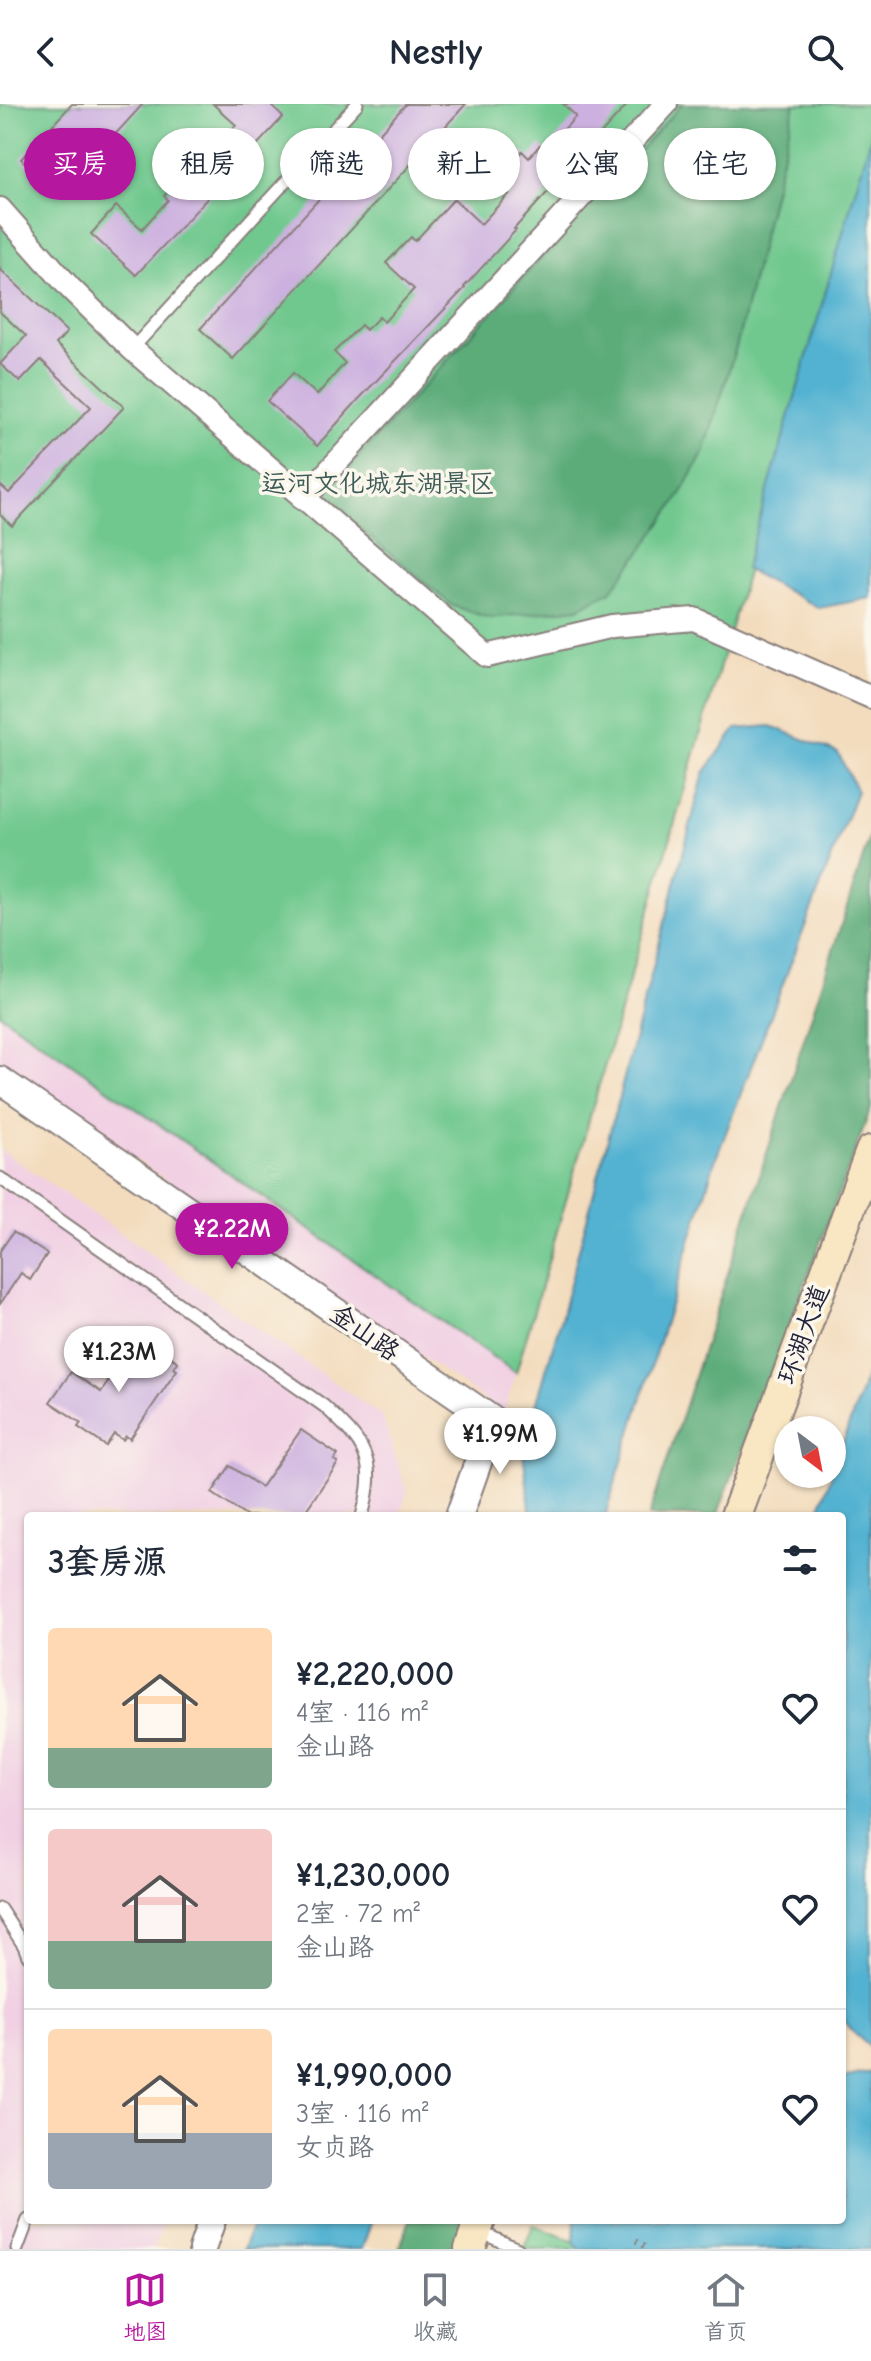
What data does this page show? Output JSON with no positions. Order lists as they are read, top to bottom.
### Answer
{
  "streets": {
    "main road": ["环湖大道"],
    "street": ["金山路"]
  },
  "parks": ["运河文化城东湖景区"],
  "north": "bottom right",
  "page": {
    "header": "Nestly",
    "chip": [
      "买房",
      "租房",
      "筛选",
      "新上",
      "公寓",
      "住宅"
    ],
    "price": ["¥2.22M", "¥1.23M", "¥1.99M"],
    "heading": "3套房源",
    "list": [
      {
        "name": "¥2,220,000",
        "note": "4室 · 116 m² · 金山路"
      },
      {
        "name": "¥1,230,000",
        "note": "2室 · 72 m² · 金山路"
      },
      {
        "name": "¥1,990,000",
        "note": "3室 · 116 m² · 女贞路"
      }
    ],
    "tabs": ["地图", "收藏", "首页"]
  }
}
